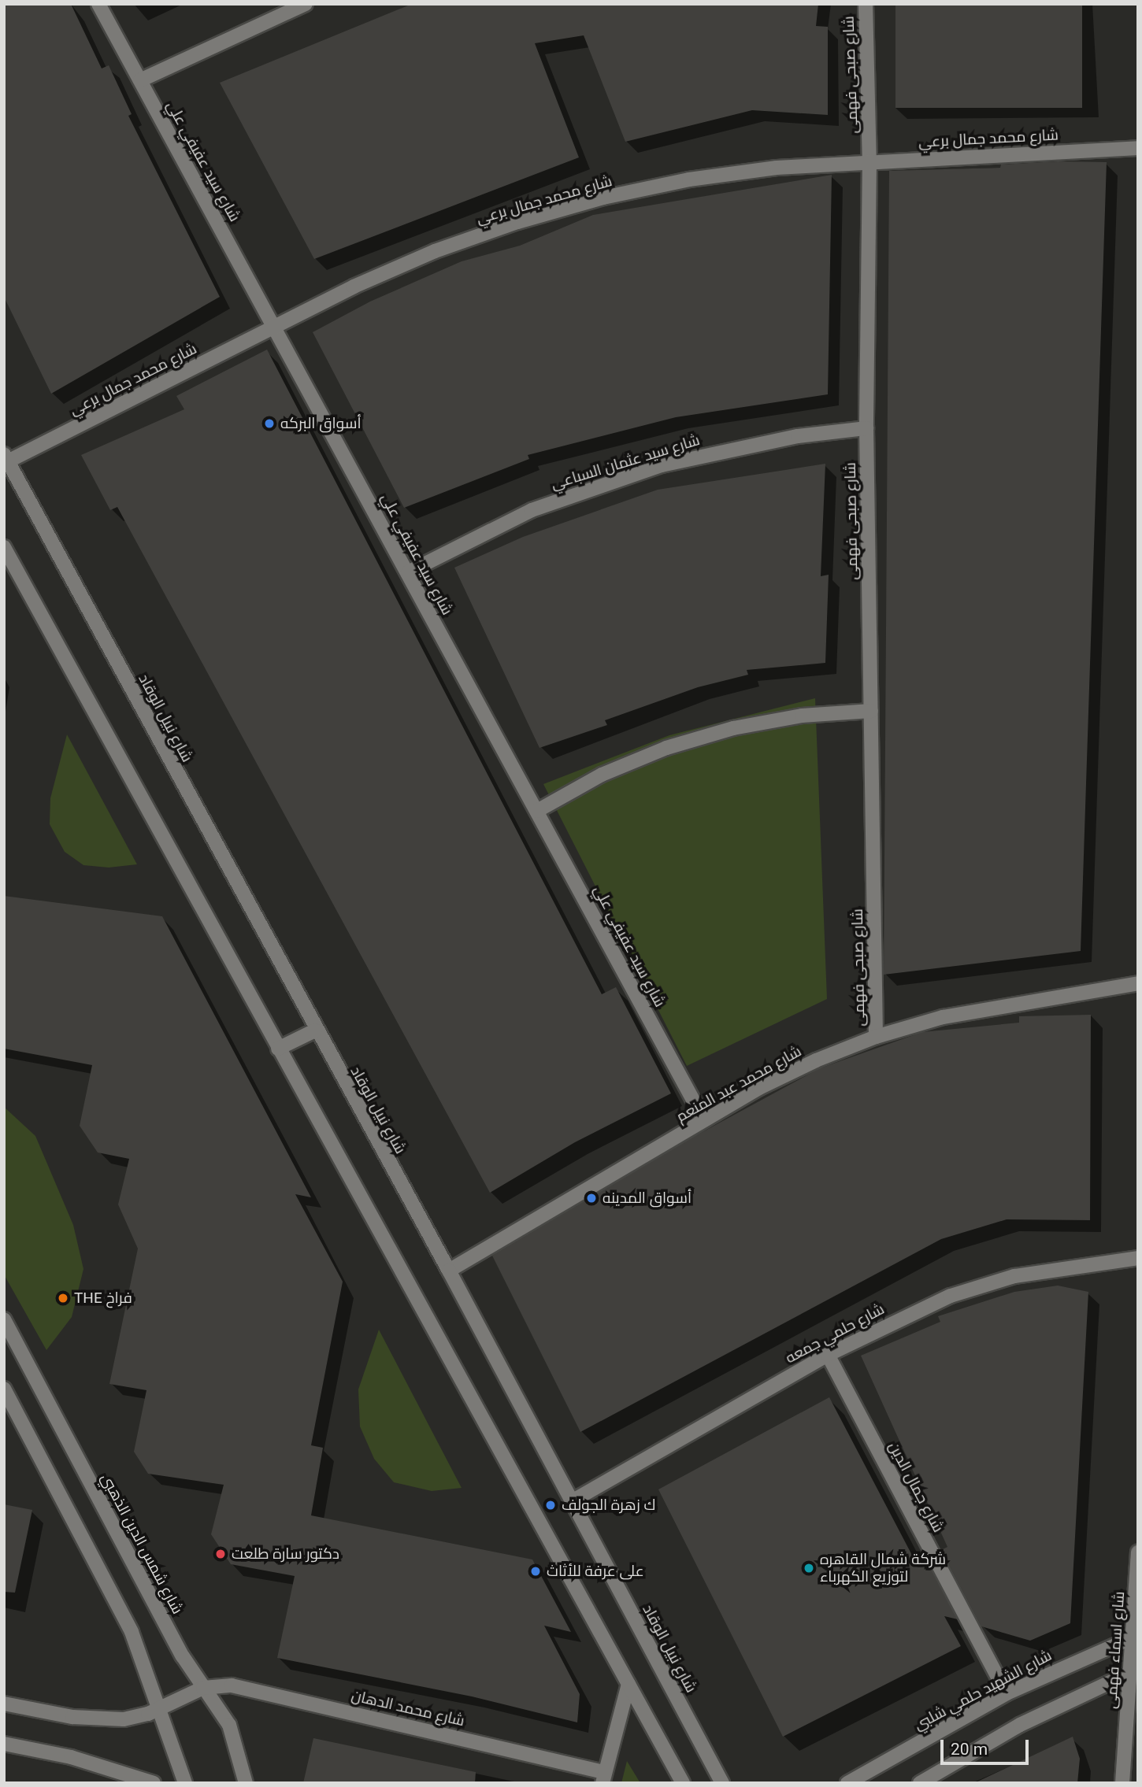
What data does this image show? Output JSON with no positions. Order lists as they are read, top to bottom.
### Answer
{
  "streets": {
    "street": [
      "شارع صبحى فهمى",
      "شارع محمد جمال برعي",
      "شارع سيد عفيفي علي",
      "شارع سيد عثمان السباعي",
      "شارع نبيل الوقاد",
      "شارع محمد عبد المنعم",
      "شارع حلمي جمعه",
      "شارع جمال الدين",
      "شارع شمس الدين الذهبي",
      "شارع اسماء فهمى",
      "شارع الشهيد حلمي شلبي",
      "شارع محمد الدهان"
    ]
  },
  "crossings": [
    ["شارع صبحى فهمى", "شارع محمد جمال برعي"],
    ["شارع صبحى فهمى", "شارع سيد عثمان السباعي"],
    ["شارع صبحى فهمى", "شارع محمد عبد المنعم"],
    ["شارع محمد جمال برعي", "شارع سيد عفيفي علي"],
    ["شارع محمد جمال برعي", "شارع نبيل الوقاد"],
    ["شارع سيد عفيفي علي", "شارع سيد عثمان السباعي"],
    ["شارع سيد عفيفي علي", "شارع محمد عبد المنعم"],
    ["شارع نبيل الوقاد", "شارع محمد عبد المنعم"],
    ["شارع نبيل الوقاد", "شارع حلمي جمعه"],
    ["شارع حلمي جمعه", "شارع جمال الدين"],
    ["شارع جمال الدين", "شارع الشهيد حلمي شلبي"],
    ["شارع شمس الدين الذهبي", "شارع محمد الدهان"],
    ["شارع اسماء فهمى", "شارع الشهيد حلمي شلبي"]
  ],
  "places": [
    "أسواق البركه",
    "أسواق المدينه",
    "THE فراخ",
    "ك زهرة الجولف",
    "دكتور سارة طلعت",
    "شركة شمال القاهره لتوزيع الكهرباء",
    "على عرفة للأثاث"
  ],
  "scale_bar": "20 m"
}
